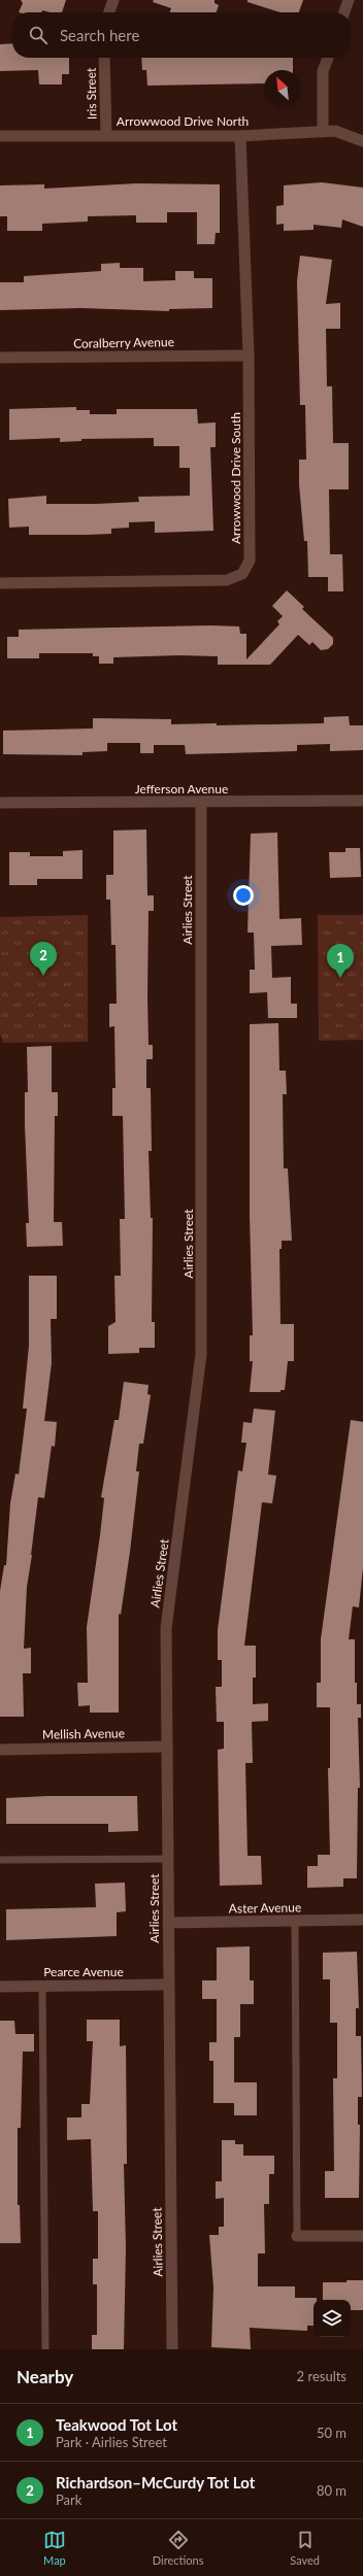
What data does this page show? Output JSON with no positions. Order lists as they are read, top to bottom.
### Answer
{
  "streets": {
    "street": [
      "Iris Street",
      "Arrowwood Drive North",
      "Coralberry Avenue",
      "Arrowwood Drive South",
      "Jefferson Avenue",
      "Airlies Street",
      "Mellish Avenue",
      "Aster Avenue",
      "Pearce Avenue"
    ]
  },
  "crossings": [
    ["Iris Street", "Arrowwood Drive North"],
    ["Arrowwood Drive North", "Arrowwood Drive South"],
    ["Coralberry Avenue", "Arrowwood Drive South"],
    ["Jefferson Avenue", "Airlies Street"],
    ["Airlies Street", "Mellish Avenue"],
    ["Airlies Street", "Aster Avenue"],
    ["Airlies Street", "Pearce Avenue"]
  ],
  "north": "top left",
  "page": {
    "search": "Search here",
    "pins": ["2", "1"],
    "heading": ["Nearby", "2 results"],
    "list": [
      {
        "mark": "1",
        "name": "Teakwood Tot Lot",
        "note": "Park · Airlies Street",
        "value": "50 m"
      },
      {
        "mark": "2",
        "name": "Richardson–McCurdy Tot Lot",
        "note": "Park",
        "value": "80 m"
      }
    ],
    "nav": ["Map", "Directions", "Saved"]
  }
}
